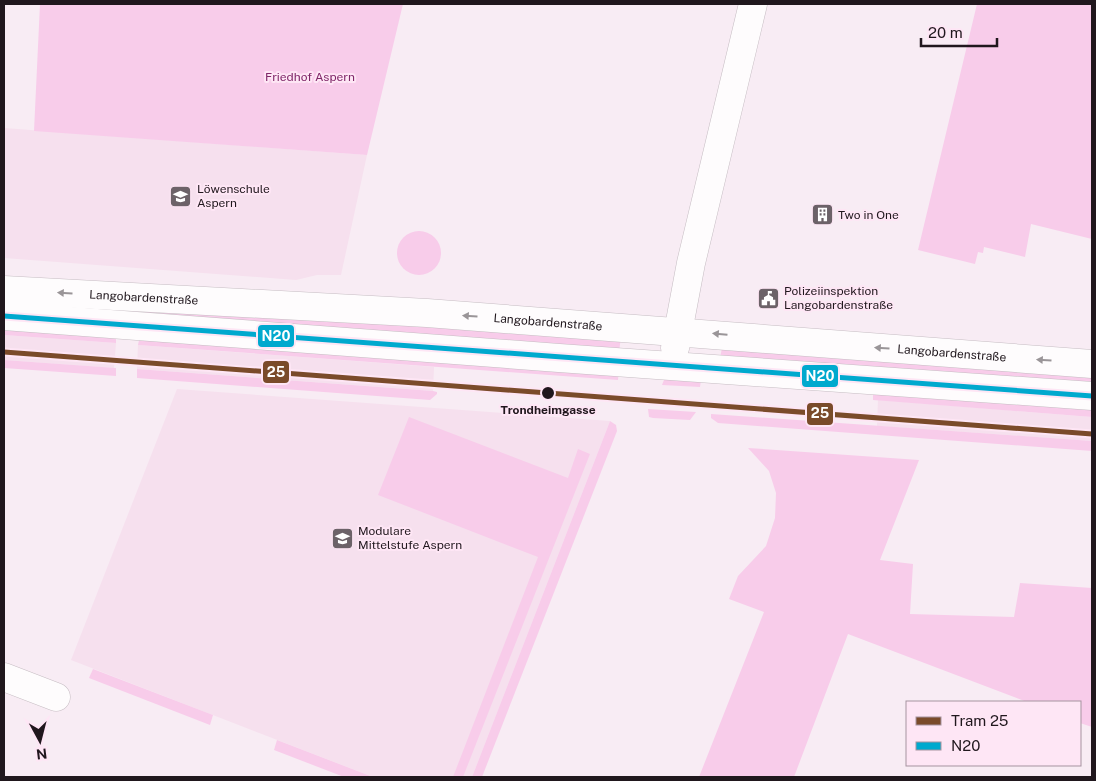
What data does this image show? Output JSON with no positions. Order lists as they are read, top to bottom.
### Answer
{
  "streets": {
    "street": ["Langobardenstraße"]
  },
  "parks": ["Friedhof Aspern"],
  "places": {
    "school or university": ["Löwenschule Aspern", "Modulare Mittelstufe Aspern"],
    "building": ["Two in One"],
    "public building": ["Polizeiinspektion Langobardenstraße"],
    "other": ["Trondheimgasse"]
  },
  "lines": ["transit line N20", "tram line 25"],
  "legend": ["Tram 25", "N20"],
  "scale_bar": "20 m",
  "north": "bottom"
}
